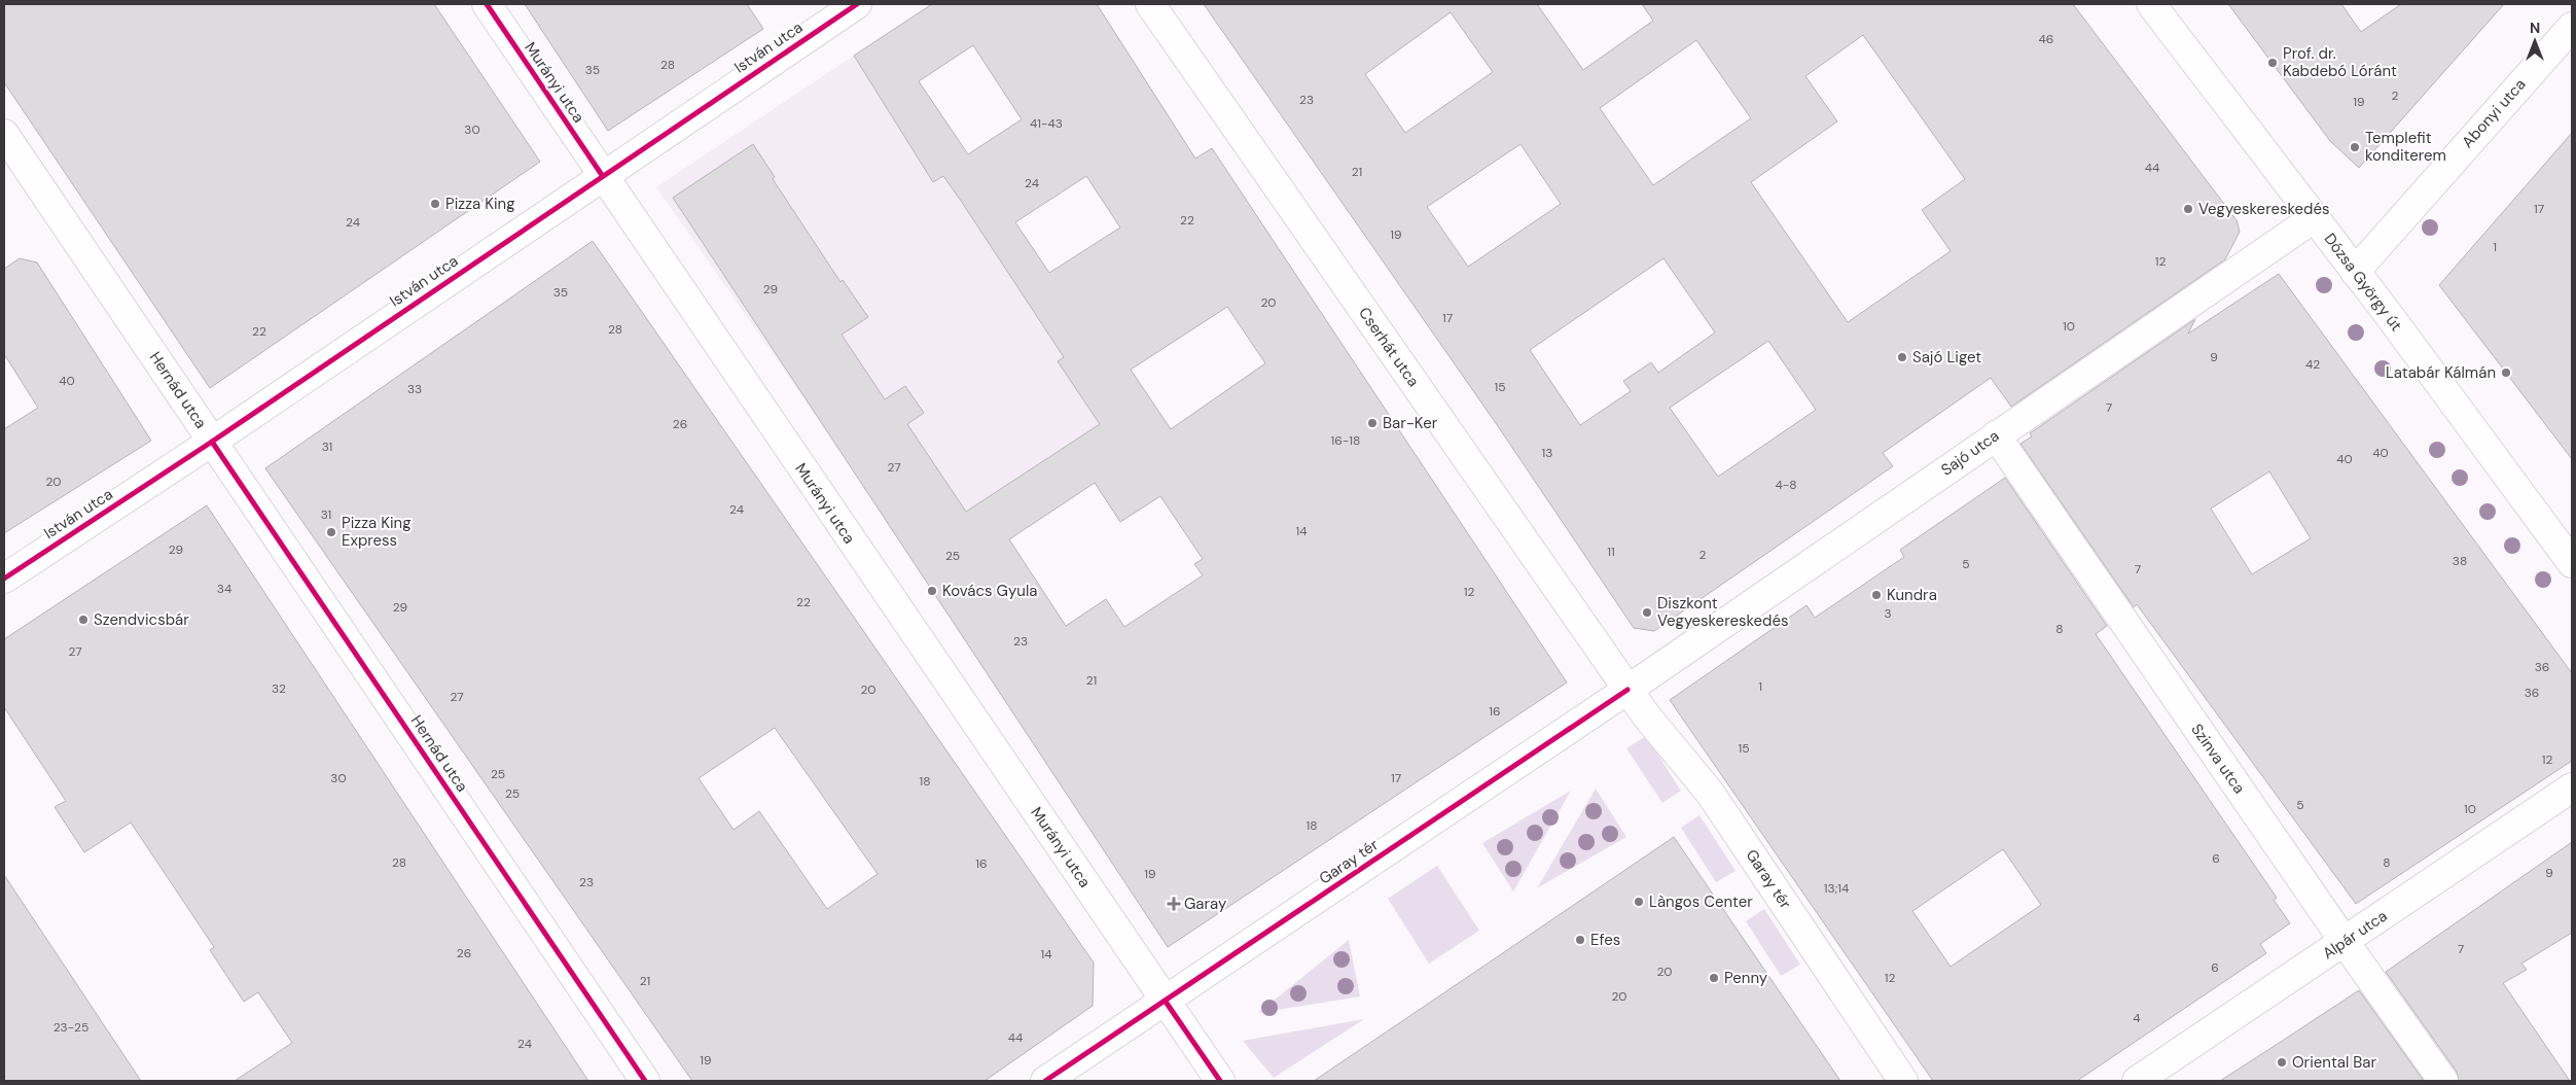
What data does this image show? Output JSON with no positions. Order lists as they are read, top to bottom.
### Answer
{
  "streets": {
    "street": [
      "István utca",
      "Murányi utca",
      "Abonyi utca",
      "Dózsa György út",
      "Cserhát utca",
      "Hernád utca",
      "Sajó utca",
      "Szinva utca",
      "Garay tér",
      "Alpár utca"
    ]
  },
  "crossings": [
    ["István utca", "Murányi utca"],
    ["István utca", "Hernád utca"],
    ["Murányi utca", "Garay tér"],
    ["Abonyi utca", "Dózsa György út"],
    ["Dózsa György út", "Sajó utca"],
    ["Cserhát utca", "Sajó utca"],
    ["Cserhát utca", "Garay tér"],
    ["Sajó utca", "Szinva utca"],
    ["Sajó utca", "Garay tér"],
    ["Szinva utca", "Alpár utca"]
  ],
  "places": {
    "other": [
      "Prof. dr. Kabdebó Lóránt",
      "Templefit konditerem",
      "Pizza King",
      "Vegyeskereskedés",
      "Sajó Liget",
      "Latabár Kálmán",
      "Bar-Ker",
      "Pizza King Express",
      "Kovács Gyula",
      "Kundra",
      "Diszkont Vegyeskereskedés",
      "Szendvicsbár",
      "Làngos Center",
      "Efes",
      "Penny",
      "Oriental Bar"
    ],
    "health": ["Garay"]
  },
  "house_numbers": [
    "46",
    "28",
    "35",
    "2",
    "23",
    "19",
    "41-43",
    "30",
    "44",
    "21",
    "24",
    "17",
    "22",
    "24",
    "19",
    "1",
    "12",
    "29",
    "35",
    "20",
    "17",
    "10",
    "28",
    "22",
    "9",
    "42",
    "40",
    "15",
    "33",
    "7",
    "26",
    "16-18",
    "31",
    "13",
    "40",
    "40",
    "27",
    "20",
    "4-8",
    "24",
    "31",
    "14",
    "29",
    "11",
    "2",
    "25",
    "38",
    "5",
    "7",
    "34",
    "12",
    "22",
    "29",
    "3",
    "8",
    "23",
    "27",
    "36",
    "21",
    "1",
    "32",
    "20",
    "36",
    "27",
    "16",
    "15",
    "12",
    "25",
    "30",
    "17",
    "18",
    "25",
    "5",
    "10",
    "18",
    "6",
    "28",
    "8",
    "16",
    "9",
    "19",
    "23",
    "13;14",
    "7",
    "26",
    "14",
    "6",
    "20",
    "12",
    "21",
    "20",
    "4",
    "23-25",
    "44",
    "24",
    "19"
  ],
  "north": "top"
}
